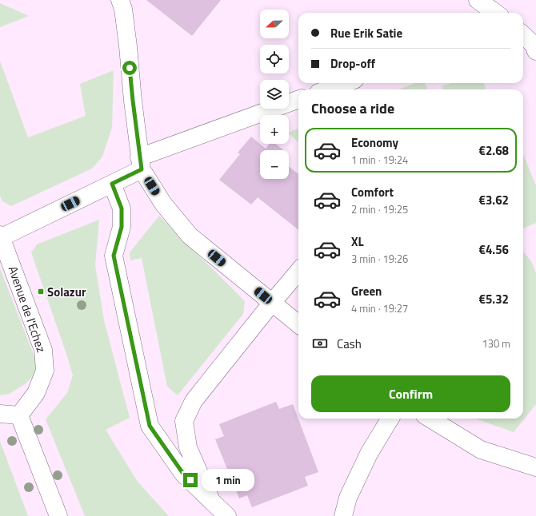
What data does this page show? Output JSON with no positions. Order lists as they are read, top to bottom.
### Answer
{
  "streets": {
    "street": ["Avenue de l'Echez"]
  },
  "places": {
    "transit": ["Solazur"]
  },
  "north": "left",
  "page": {
    "map_buttons": ["+", "−"],
    "banner": ["Rue Erik Satie", "Drop-off"],
    "heading": "Choose a ride",
    "list": [
      {
        "name": "Economy",
        "note": "1 min · 19:24",
        "value": "€2.68"
      },
      {
        "name": "Comfort",
        "note": "2 min · 19:25",
        "value": "€3.62"
      },
      {
        "name": "XL",
        "note": "3 min · 19:26",
        "value": "€4.56"
      },
      {
        "name": "Green",
        "note": "4 min · 19:27",
        "value": "€5.32"
      }
    ],
    "pay": ["Cash", "130 m"],
    "buttons": "Confirm",
    "bubble": "1 min"
  }
}
